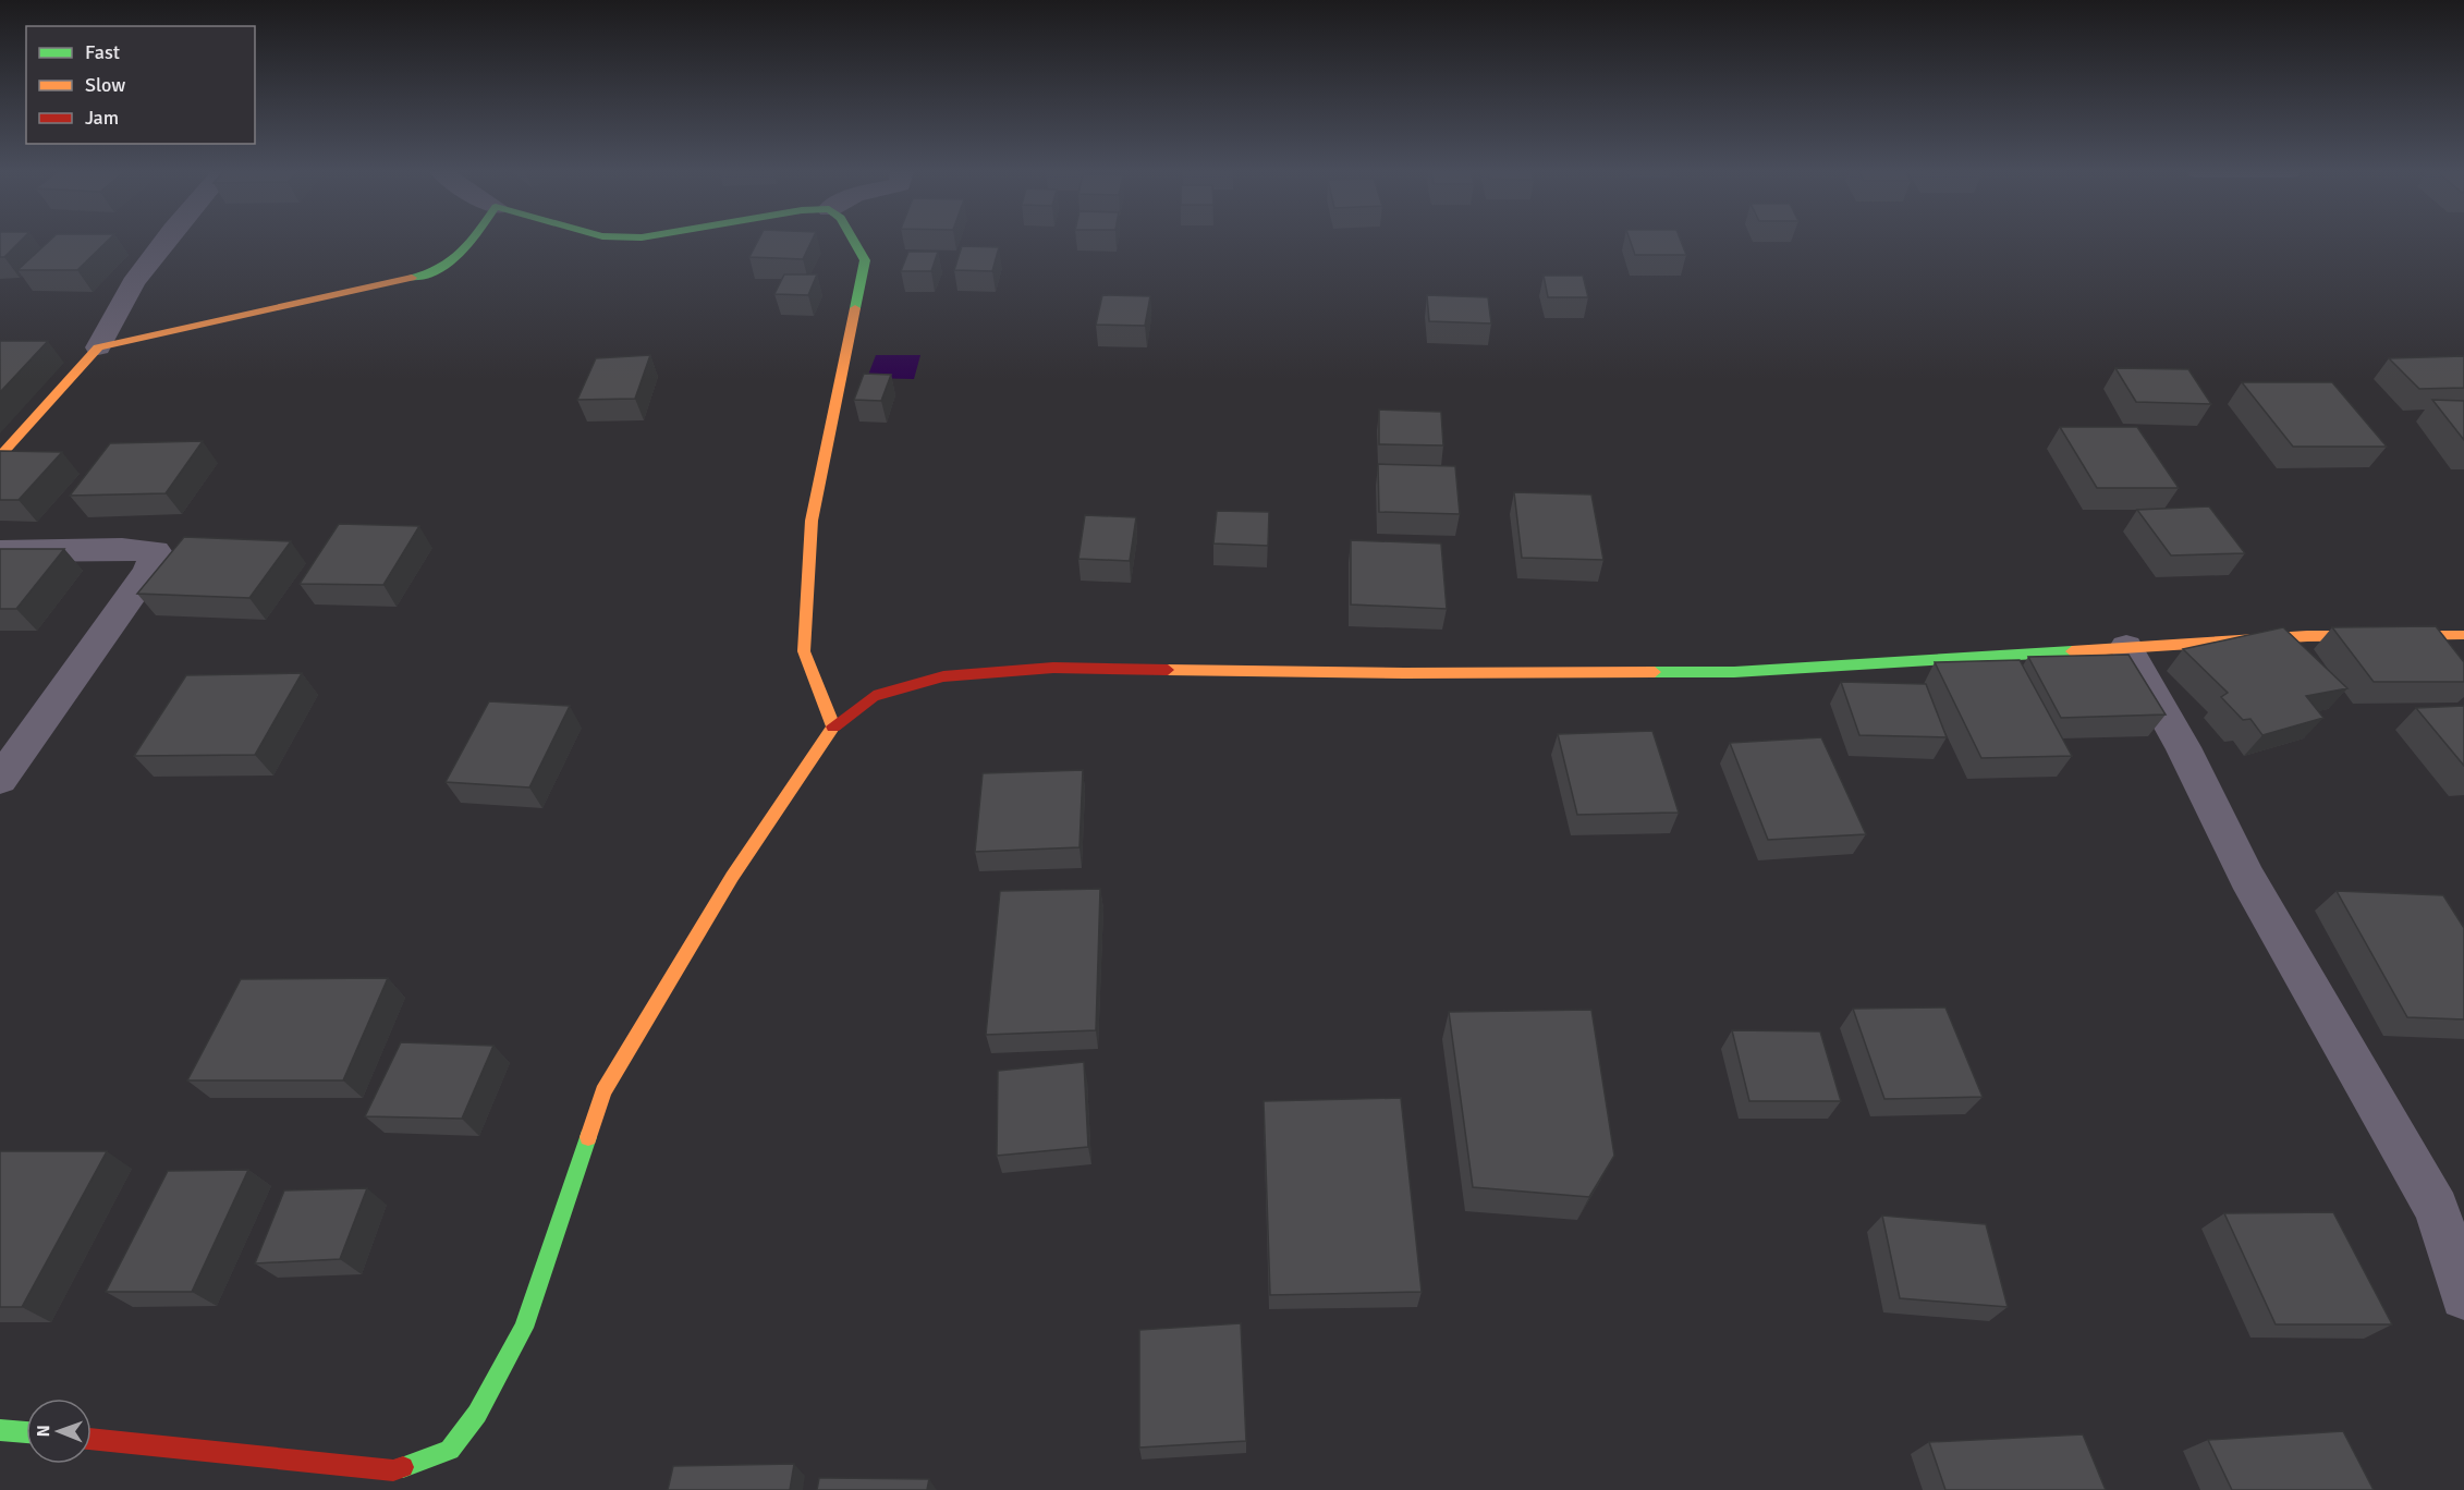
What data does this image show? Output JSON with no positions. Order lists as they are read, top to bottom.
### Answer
{
  "legend": ["Fast", "Slow", "Jam"],
  "north": "left"
}
